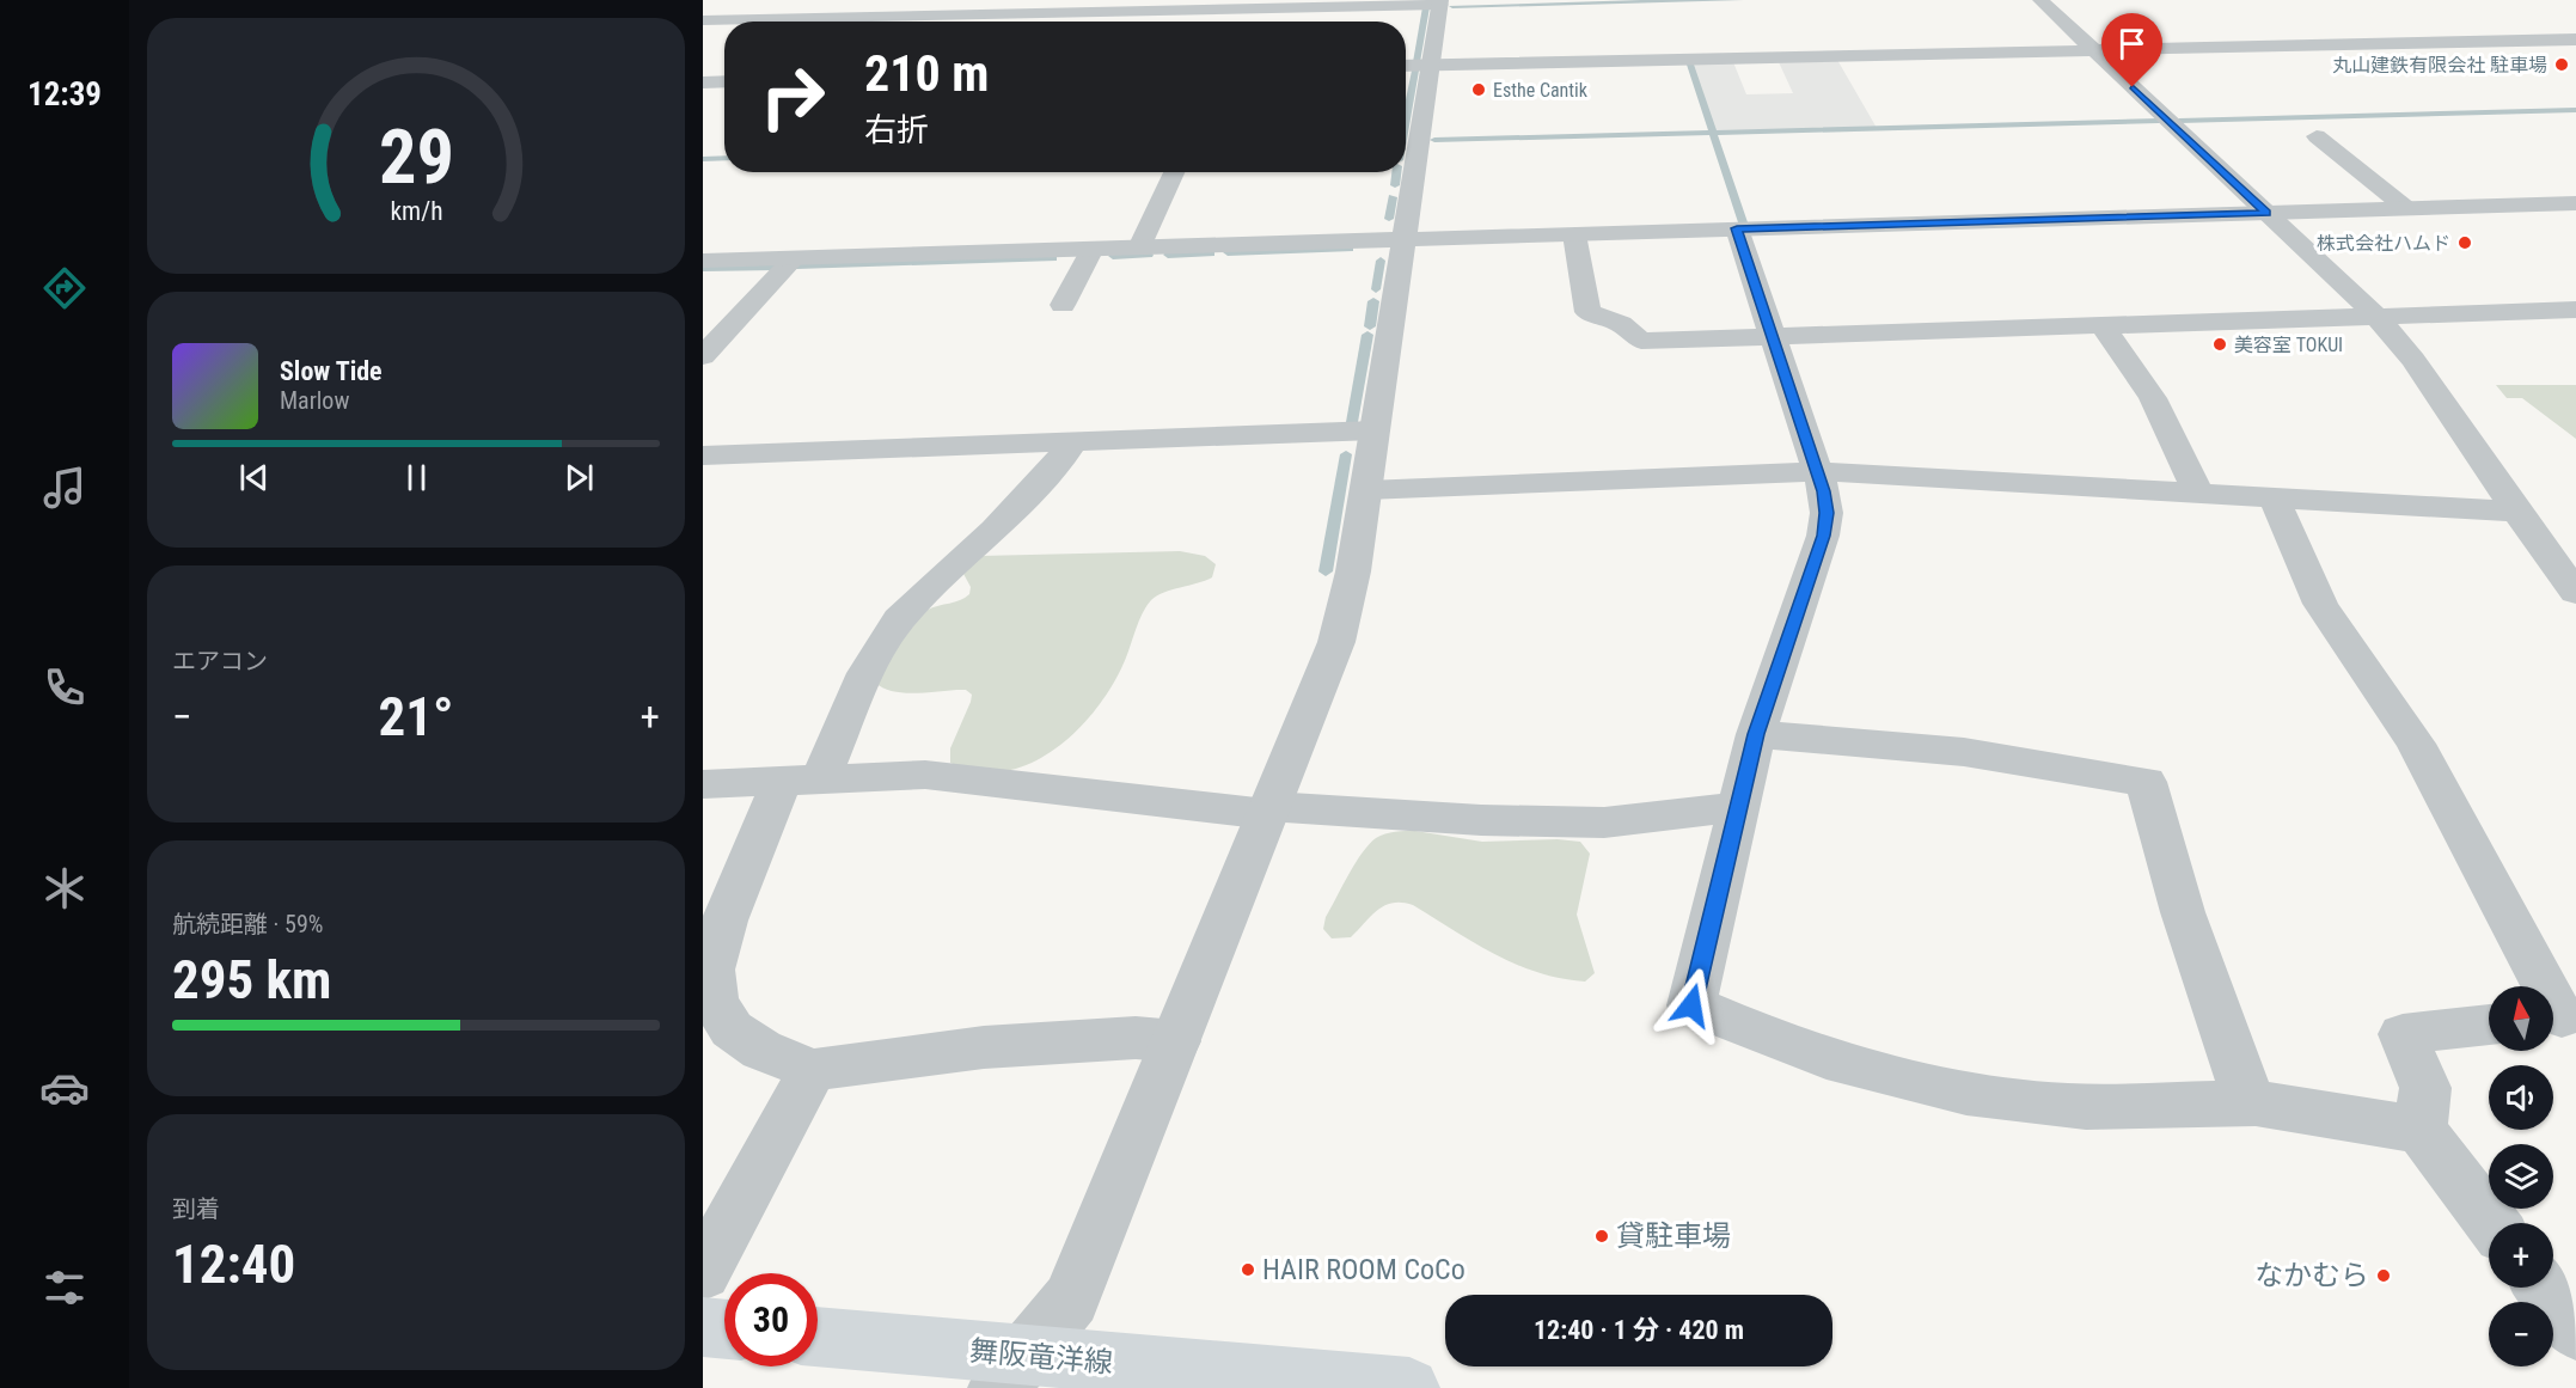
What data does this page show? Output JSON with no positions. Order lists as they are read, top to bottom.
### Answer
{
  "streets": {
    "main road": ["舞阪竜洋線"]
  },
  "places": [
    "丸山建鉄有限会社 駐車場",
    "Esthe Cantik",
    "株式会社ハムド",
    "美容室 TOKUI",
    "貸駐車場",
    "HAIR ROOM CoCo",
    "なかむら"
  ],
  "north": "top",
  "page": {
    "tabs": "12:39",
    "turn": ["210 m", "右折"],
    "song": ["Slow Tide", "Marlow"],
    "tile": [
      "エアコン",
      ["航続距離 · 59%", "295 km"],
      ["到着", "12:40"]
    ],
    "heat": ["−", "21°", "+"],
    "map_buttons": ["+", "−"],
    "limit": "30",
    "trip": "12:40 · 1 分 · 420 m",
    "gauge": ["29", "km/h"]
  }
}
